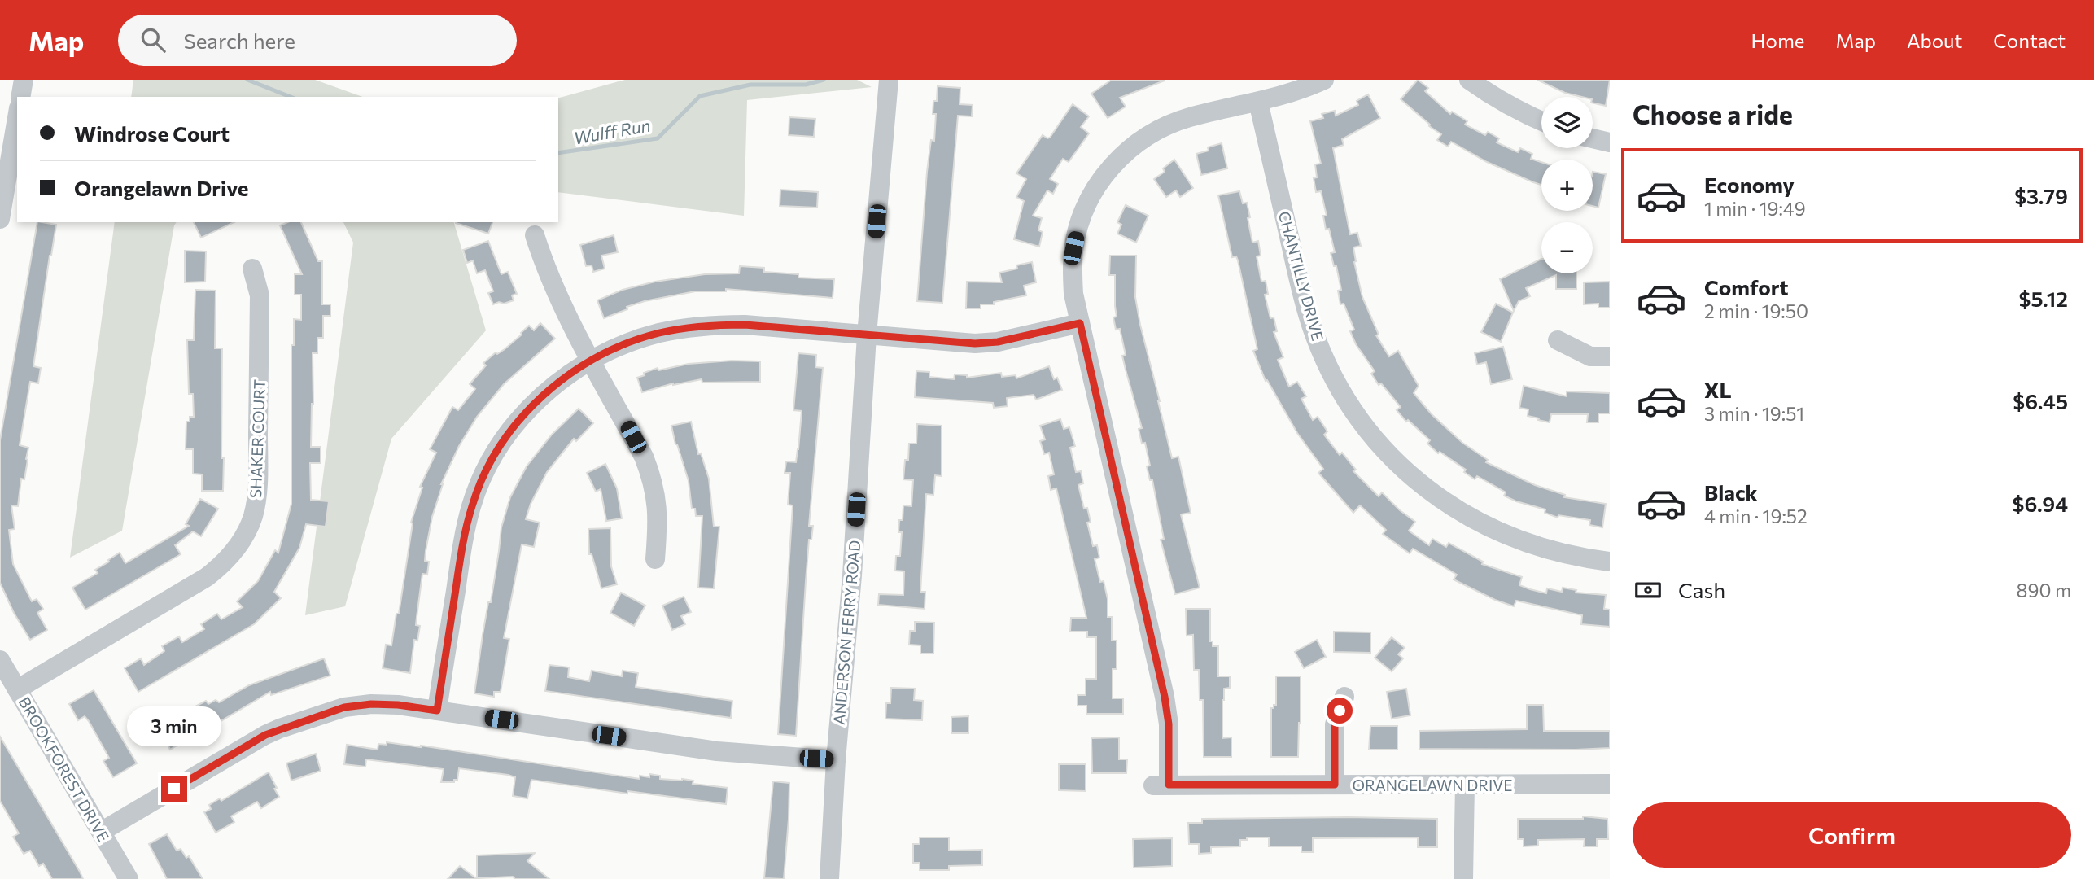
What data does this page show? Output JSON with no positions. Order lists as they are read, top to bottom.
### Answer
{
  "streets": {
    "street": [
      "CHANTILLY DRIVE",
      "SHAKER COURT",
      "ANDERSON FERRY ROAD",
      "BROOKFOREST DRIVE",
      "ORANGELAWN DRIVE"
    ]
  },
  "crossings": [
    ["SHAKER COURT", "BROOKFOREST DRIVE"]
  ],
  "water": ["Wulff Run"],
  "page": {
    "header": "Map",
    "search": "Search here",
    "nav": [
      "Home",
      "Map",
      "About",
      "Contact"
    ],
    "heading": "Choose a ride",
    "map_buttons": ["+", "−"],
    "banner": ["Windrose Court", "Orangelawn Drive"],
    "list": [
      {
        "name": "Economy",
        "note": "1 min · 19:49",
        "value": "$3.79"
      },
      {
        "name": "Comfort",
        "note": "2 min · 19:50",
        "value": "$5.12"
      },
      {
        "name": "XL",
        "note": "3 min · 19:51",
        "value": "$6.45"
      },
      {
        "name": "Black",
        "note": "4 min · 19:52",
        "value": "$6.94"
      }
    ],
    "pay": ["Cash", "890 m"],
    "bubble": "3 min",
    "buttons": "Confirm"
  }
}
